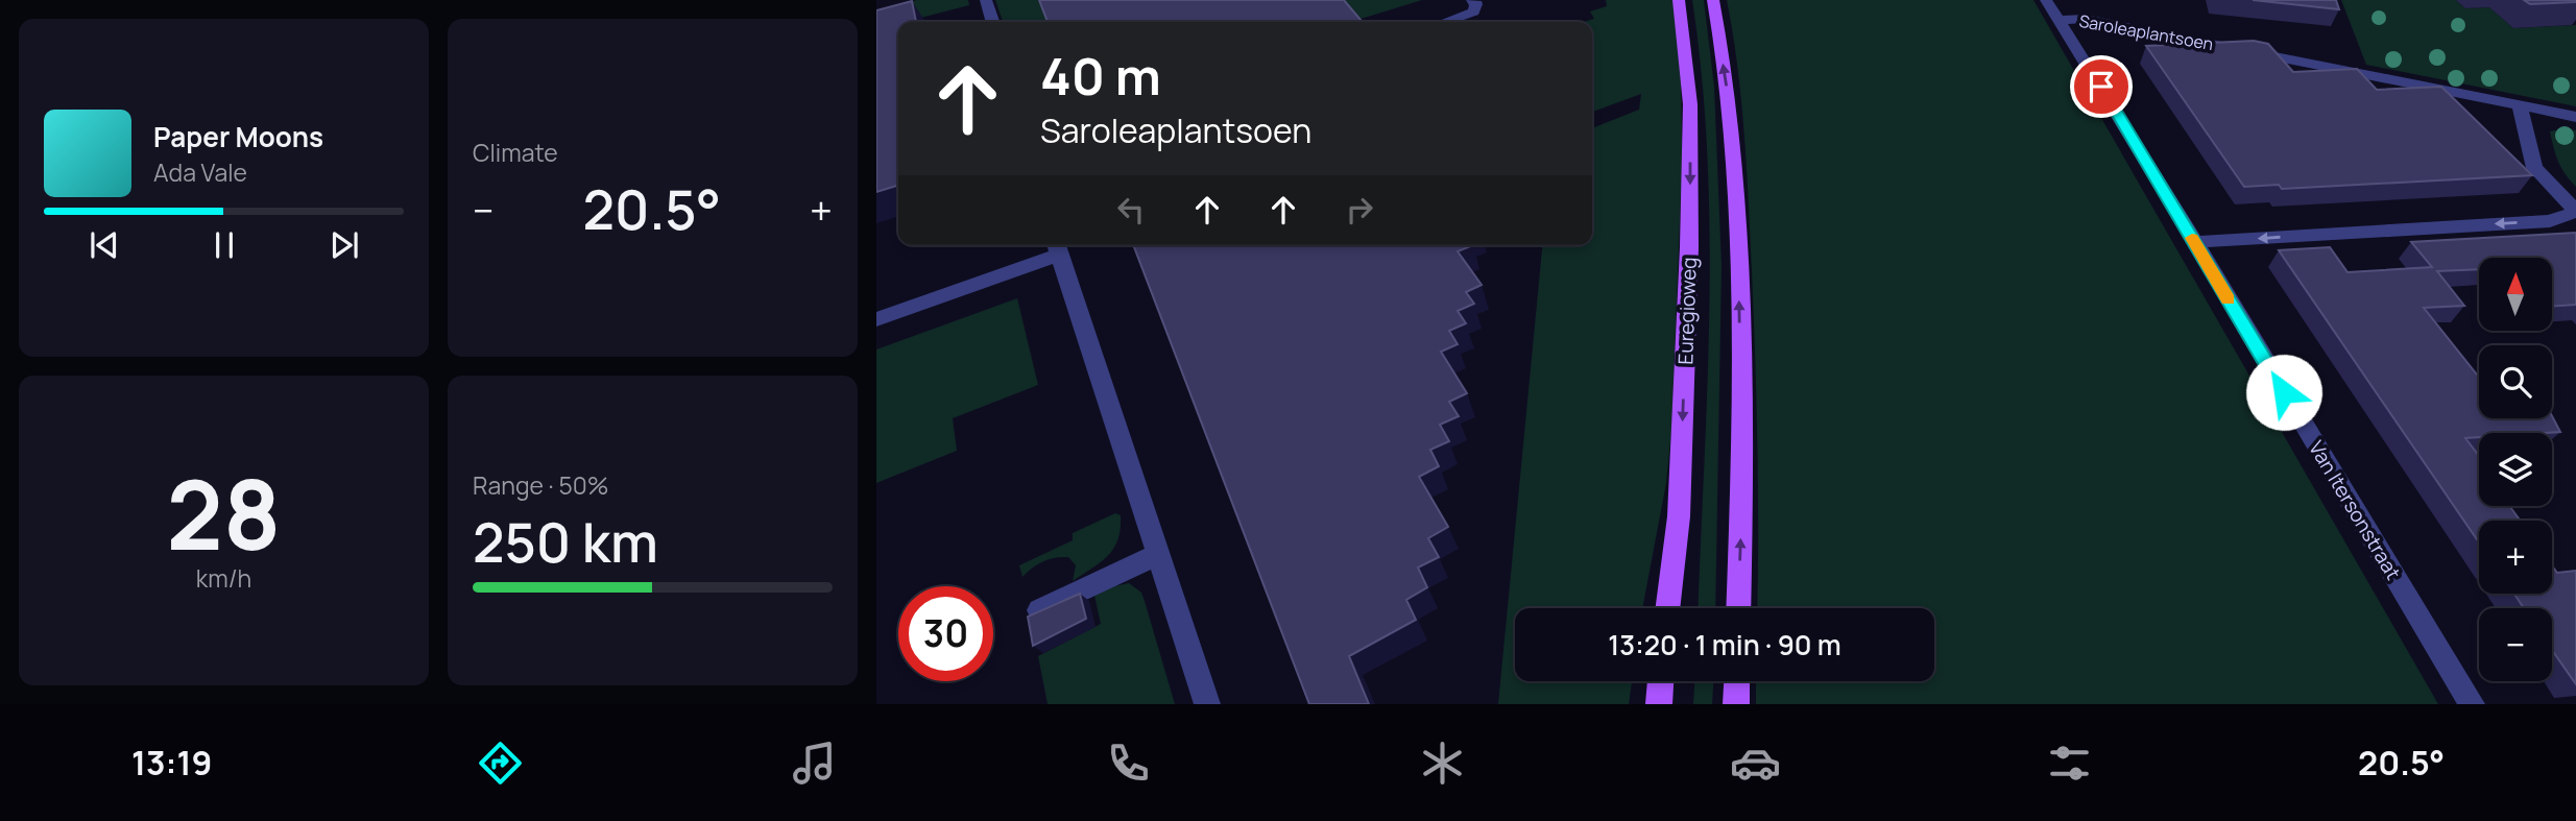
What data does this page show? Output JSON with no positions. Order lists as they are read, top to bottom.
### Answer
{
  "streets": {
    "main road": ["Euregioweg"],
    "street": ["Saroleaplantsoen", "Van Itersonstraat"]
  },
  "crossings": [
    ["Saroleaplantsoen", "Van Itersonstraat"]
  ],
  "north": "top",
  "page": {
    "tile": [
      "Climate",
      ["28", "km/h"],
      ["Range · 50%", "250 km"]
    ],
    "turn": ["40 m", "Saroleaplantsoen"],
    "song": ["Paper Moons", "Ada Vale"],
    "heat": ["−", "20.5°", "+"],
    "map_buttons": ["+", "−"],
    "limit": "30",
    "trip": "13:20 · 1 min · 90 m",
    "tabs": ["13:19", "20.5°"]
  }
}
